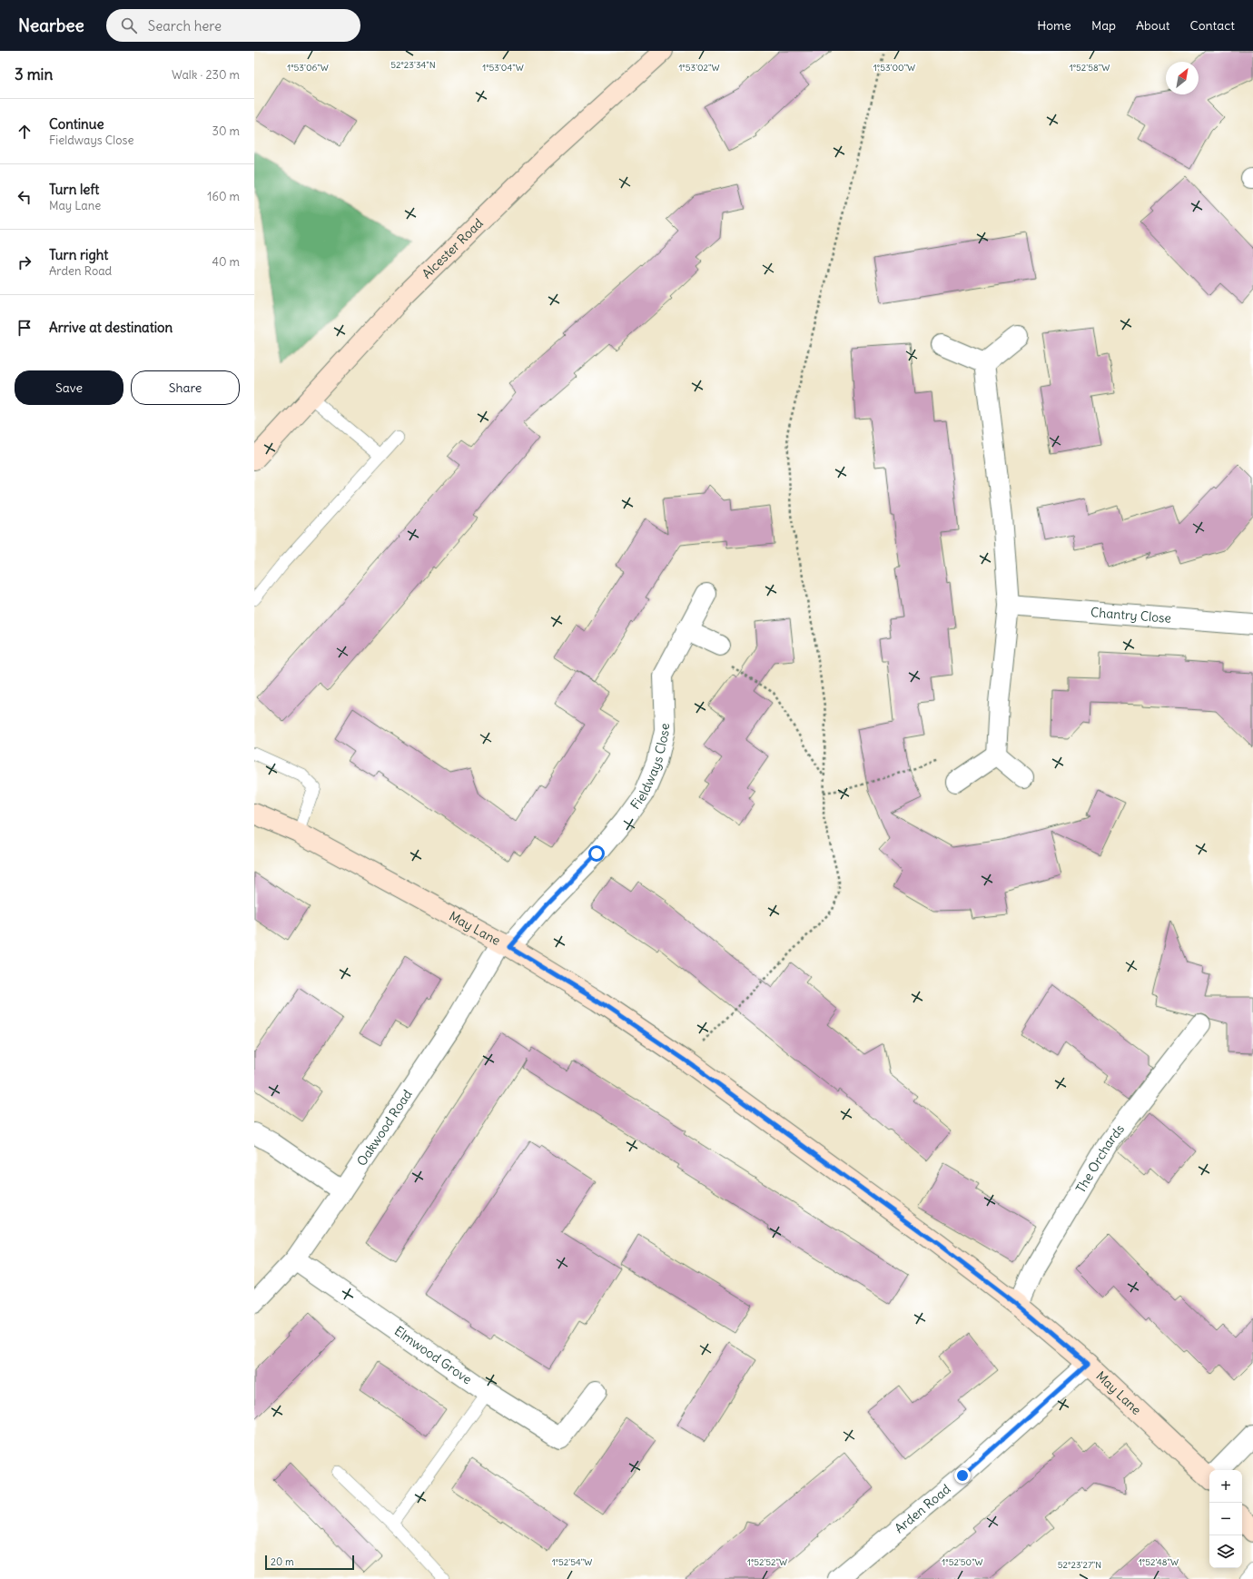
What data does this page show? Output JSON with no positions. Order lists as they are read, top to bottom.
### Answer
{
  "streets": {
    "street": [
      "Alcester Road",
      "Chantry Close",
      "Fieldways Close",
      "May Lane",
      "Oakwood Road",
      "The Orchards",
      "Elmwood Grove",
      "Arden Road"
    ]
  },
  "crossings": [
    ["Fieldways Close", "May Lane"],
    ["Fieldways Close", "Oakwood Road"],
    ["May Lane", "Oakwood Road"],
    ["May Lane", "The Orchards"],
    ["May Lane", "Arden Road"],
    ["Oakwood Road", "Elmwood Grove"]
  ],
  "scale_bar": "20 m",
  "north": "top right",
  "page": {
    "header": "Nearbee",
    "search": "Search here",
    "nav": [
      "Home",
      "Map",
      "About",
      "Contact"
    ],
    "heading": ["3 min", "Walk · 230 m"],
    "list": [
      ["Continue", "Fieldways Close", "30 m"],
      ["Turn left", "May Lane", "160 m"],
      ["Turn right", "Arden Road", "40 m"],
      "Arrive at destination"
    ],
    "buttons": ["Save", "Share"],
    "map_buttons": ["+", "−"],
    "scale": "20 m"
  },
  "coordinates": [
    "52°23'34\"N",
    "1°53'06\"W",
    "1°53'04\"W",
    "1°53'02\"W",
    "1°53'00\"W",
    "1°52'58\"W",
    "1°52'54\"W",
    "1°52'52\"W",
    "1°52'50\"W",
    "1°52'48\"W",
    "52°23'27\"N"
  ]
}
